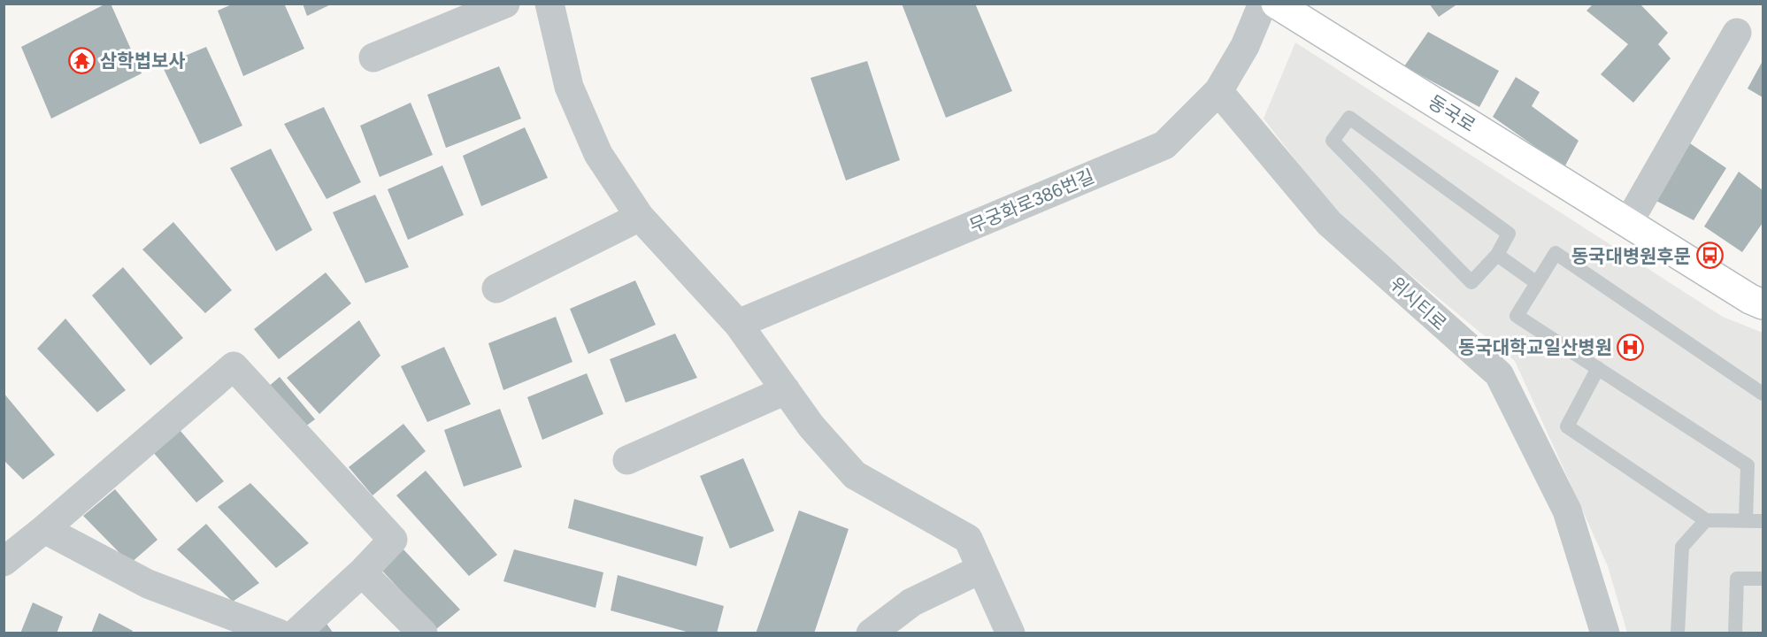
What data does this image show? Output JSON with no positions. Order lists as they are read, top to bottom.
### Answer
{
  "streets": {
    "street": ["동국로", "무궁화로386번길", "위시티로"]
  },
  "crossings": [
    ["무궁화로386번길", "위시티로"]
  ],
  "places": {
    "temple": ["삼학법보사"],
    "bus stop": ["동국대병원후문"],
    "hospital": ["동국대학교일산병원"]
  }
}
